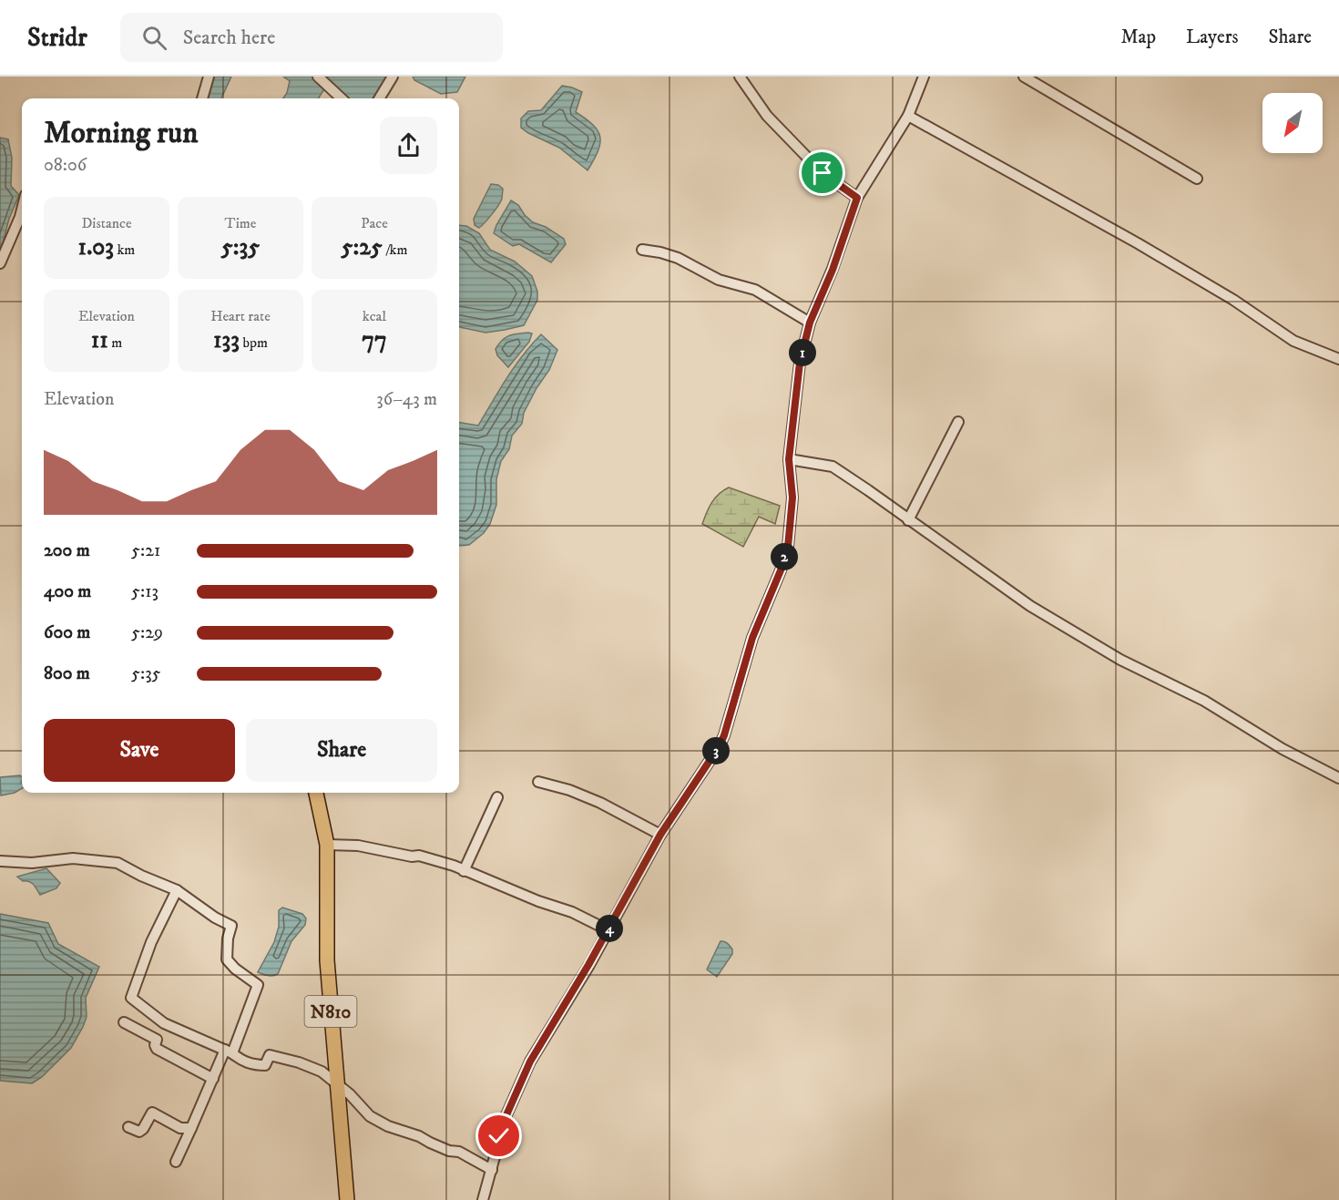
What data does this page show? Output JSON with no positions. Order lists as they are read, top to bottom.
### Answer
{
  "streets": {
    "highway": ["N810"]
  },
  "north": "bottom left",
  "page": {
    "header": "Stridr",
    "search": "Search here",
    "nav": ["Map", "Layers", "Share"],
    "heading": ["Morning run", "08:06"],
    "stats": [
      ["Distance", "1.03 km"],
      ["Time", "5:35"],
      ["Pace", "5:25 /km"],
      ["Elevation", "11 m"],
      ["Heart rate", "133 bpm"],
      ["kcal", "77"]
    ],
    "pins": [
      "1",
      "2",
      "3",
      "4"
    ],
    "chart": ["Elevation", "36–43 m"],
    "list": [
      {
        "name": "200 m",
        "note": "5:21"
      },
      {
        "name": "400 m",
        "note": "5:13"
      },
      {
        "name": "600 m",
        "note": "5:29"
      },
      {
        "name": "800 m",
        "note": "5:35"
      }
    ],
    "buttons": ["Save", "Share"]
  }
}
